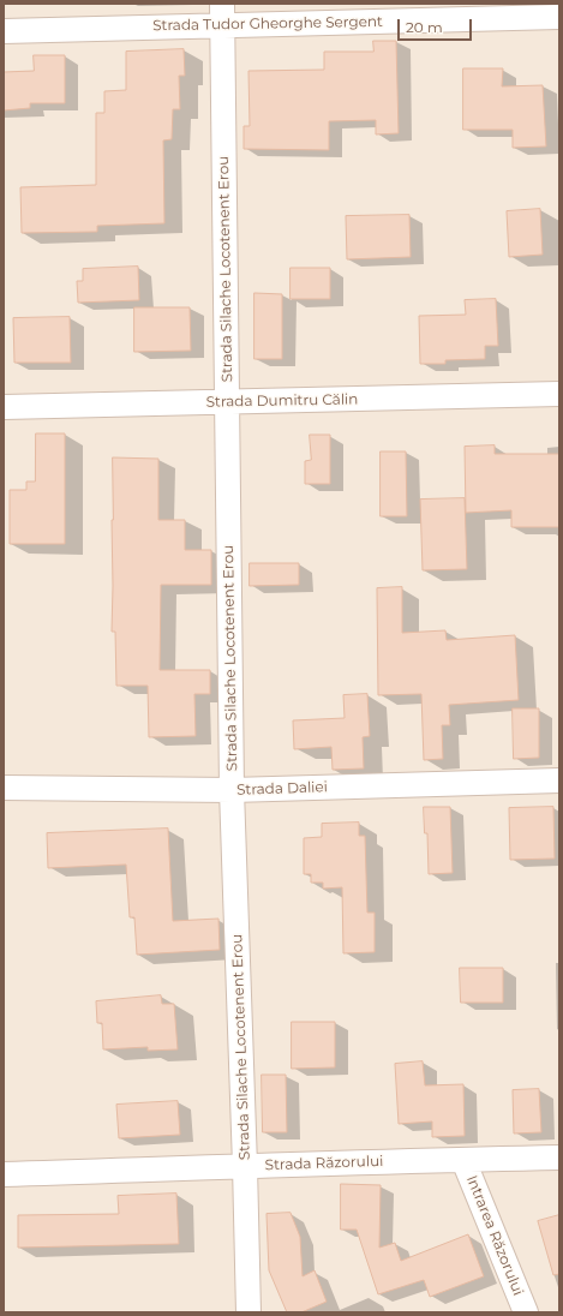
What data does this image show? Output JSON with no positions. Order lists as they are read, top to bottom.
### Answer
{
  "streets": {
    "street": [
      "Strada Tudor Gheorghe Sergent",
      "Strada Silache Locotenent Erou",
      "Strada Dumitru Călin",
      "Strada Daliei",
      "Strada Răzorului",
      "Intrarea Răzorului"
    ]
  },
  "crossings": [
    ["Strada Tudor Gheorghe Sergent", "Strada Silache Locotenent Erou"],
    ["Strada Silache Locotenent Erou", "Strada Dumitru Călin"],
    ["Strada Silache Locotenent Erou", "Strada Daliei"],
    ["Strada Silache Locotenent Erou", "Strada Răzorului"],
    ["Strada Răzorului", "Intrarea Răzorului"]
  ],
  "scale_bar": "20 m"
}
